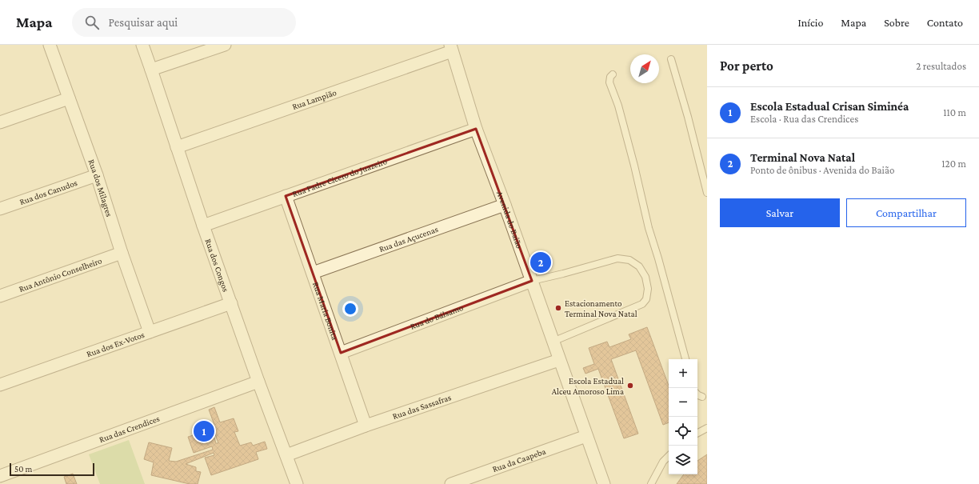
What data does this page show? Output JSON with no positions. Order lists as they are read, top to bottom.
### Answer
{
  "streets": {
    "street": [
      "Rua Lampião",
      "Rua Padre Cicero do Juazeiro",
      "Rua dos Milagres",
      "Rua dos Canudos",
      "Avenida do Baião",
      "Rua das Açucenas",
      "Rua dos Congos",
      "Rua Antônio Conselheiro",
      "Rua Maria Bonita",
      "Rua do Bálsamo",
      "Rua dos Ex-Votos",
      "Rua das Sassafras",
      "Rua das Crendices",
      "Rua da Caapeba"
    ]
  },
  "crossings": [
    ["Rua Lampião", "Avenida do Baião"],
    ["Rua Lampião", "Rua dos Congos"],
    ["Rua Padre Cicero do Juazeiro", "Avenida do Baião"],
    ["Rua Padre Cicero do Juazeiro", "Rua dos Congos"],
    ["Rua Padre Cicero do Juazeiro", "Rua Maria Bonita"],
    ["Rua dos Milagres", "Rua dos Canudos"],
    ["Rua dos Milagres", "Rua Antônio Conselheiro"],
    ["Rua dos Milagres", "Rua dos Ex-Votos"],
    ["Avenida do Baião", "Rua das Açucenas"],
    ["Avenida do Baião", "Rua do Bálsamo"],
    ["Avenida do Baião", "Rua das Sassafras"],
    ["Avenida do Baião", "Rua da Caapeba"],
    ["Rua das Açucenas", "Rua Maria Bonita"],
    ["Rua dos Congos", "Rua dos Ex-Votos"],
    ["Rua dos Congos", "Rua das Sassafras"],
    ["Rua dos Congos", "Rua das Crendices"],
    ["Rua Maria Bonita", "Rua do Bálsamo"],
    ["Rua Maria Bonita", "Rua das Sassafras"]
  ],
  "places": ["Estacionamento Terminal Nova Natal", "Escola Estadual Alceu Amoroso Lima"],
  "scale_bar": "50 m",
  "north": "top right",
  "page": {
    "header": "Mapa",
    "search": "Pesquisar aqui",
    "nav": [
      "Início",
      "Mapa",
      "Sobre",
      "Contato"
    ],
    "heading": ["Por perto", "2 resultados"],
    "list": [
      {
        "mark": "1",
        "name": "Escola Estadual Crisan Siminéa",
        "note": "Escola · Rua das Crendices",
        "value": "110 m"
      },
      {
        "mark": "2",
        "name": "Terminal Nova Natal",
        "note": "Ponto de ônibus · Avenida do Baião",
        "value": "120 m"
      }
    ],
    "buttons": ["Salvar", "Compartilhar"],
    "pins": ["2", "1"],
    "map_buttons": ["+", "−"],
    "scale": "50 m"
  }
}
